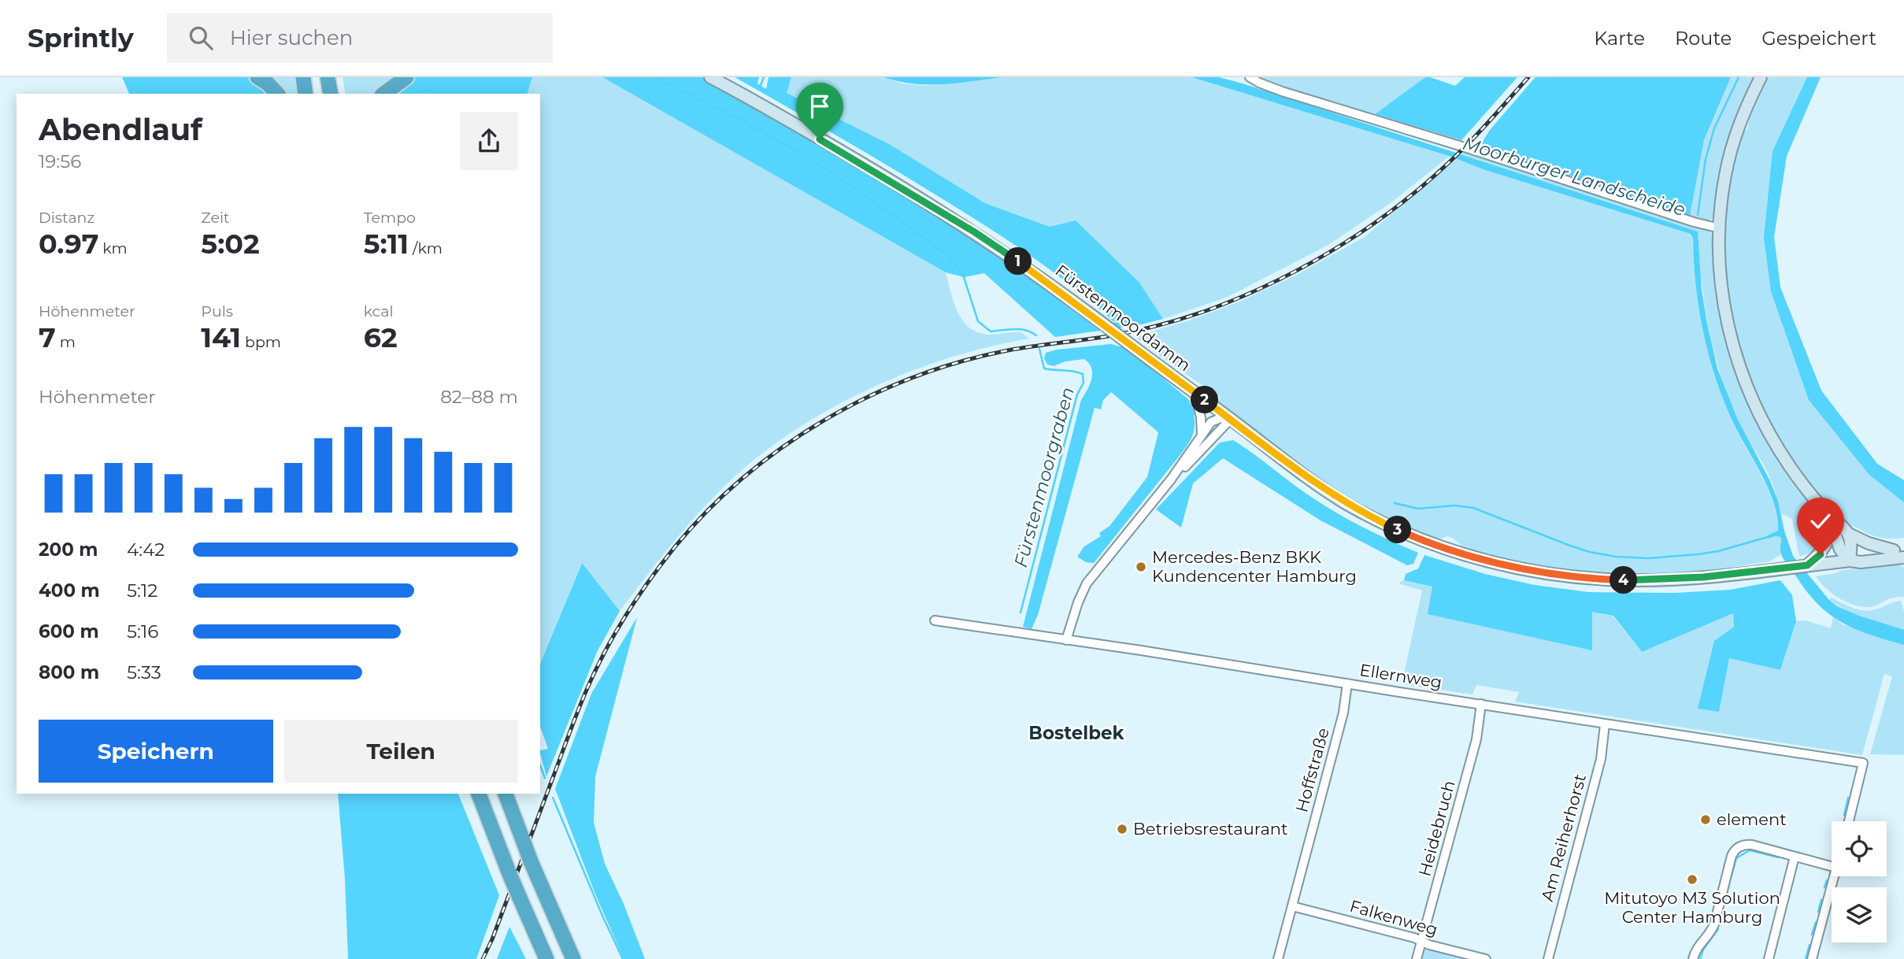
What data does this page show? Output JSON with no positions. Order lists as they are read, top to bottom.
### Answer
{
  "streets": {
    "main road": ["Fürstenmoordamm"],
    "street": [
      "Ellernweg",
      "Hoffstraße",
      "Heidebruch",
      "Am Reiherhorst",
      "Falkenweg"
    ]
  },
  "crossings": [
    ["Ellernweg", "Hoffstraße"],
    ["Ellernweg", "Heidebruch"],
    ["Ellernweg", "Am Reiherhorst"],
    ["Hoffstraße", "Falkenweg"],
    ["Heidebruch", "Falkenweg"]
  ],
  "districts": ["Bostelbek"],
  "water": ["Moorburger Landscheide", "Fürstenmoorgraben"],
  "places": [
    "Mercedes-Benz BKK Kundencenter Hamburg",
    "element",
    "Betriebsrestaurant",
    "Mitutoyo M3 Solution Center Hamburg"
  ],
  "page": {
    "header": "Sprintly",
    "search": "Hier suchen",
    "nav": ["Karte", "Route", "Gespeichert"],
    "heading": ["Abendlauf", "19:56"],
    "stats": [
      ["Distanz", "0.97 km"],
      ["Zeit", "5:02"],
      ["Tempo", "5:11 /km"],
      ["Höhenmeter", "7 m"],
      ["Puls", "141 bpm"],
      ["kcal", "62"]
    ],
    "pins": [
      "1",
      "2",
      "3",
      "4"
    ],
    "chart": ["Höhenmeter", "82–88 m"],
    "list": [
      {
        "name": "200 m",
        "note": "4:42"
      },
      {
        "name": "400 m",
        "note": "5:12"
      },
      {
        "name": "600 m",
        "note": "5:16"
      },
      {
        "name": "800 m",
        "note": "5:33"
      }
    ],
    "buttons": ["Speichern", "Teilen"]
  }
}
